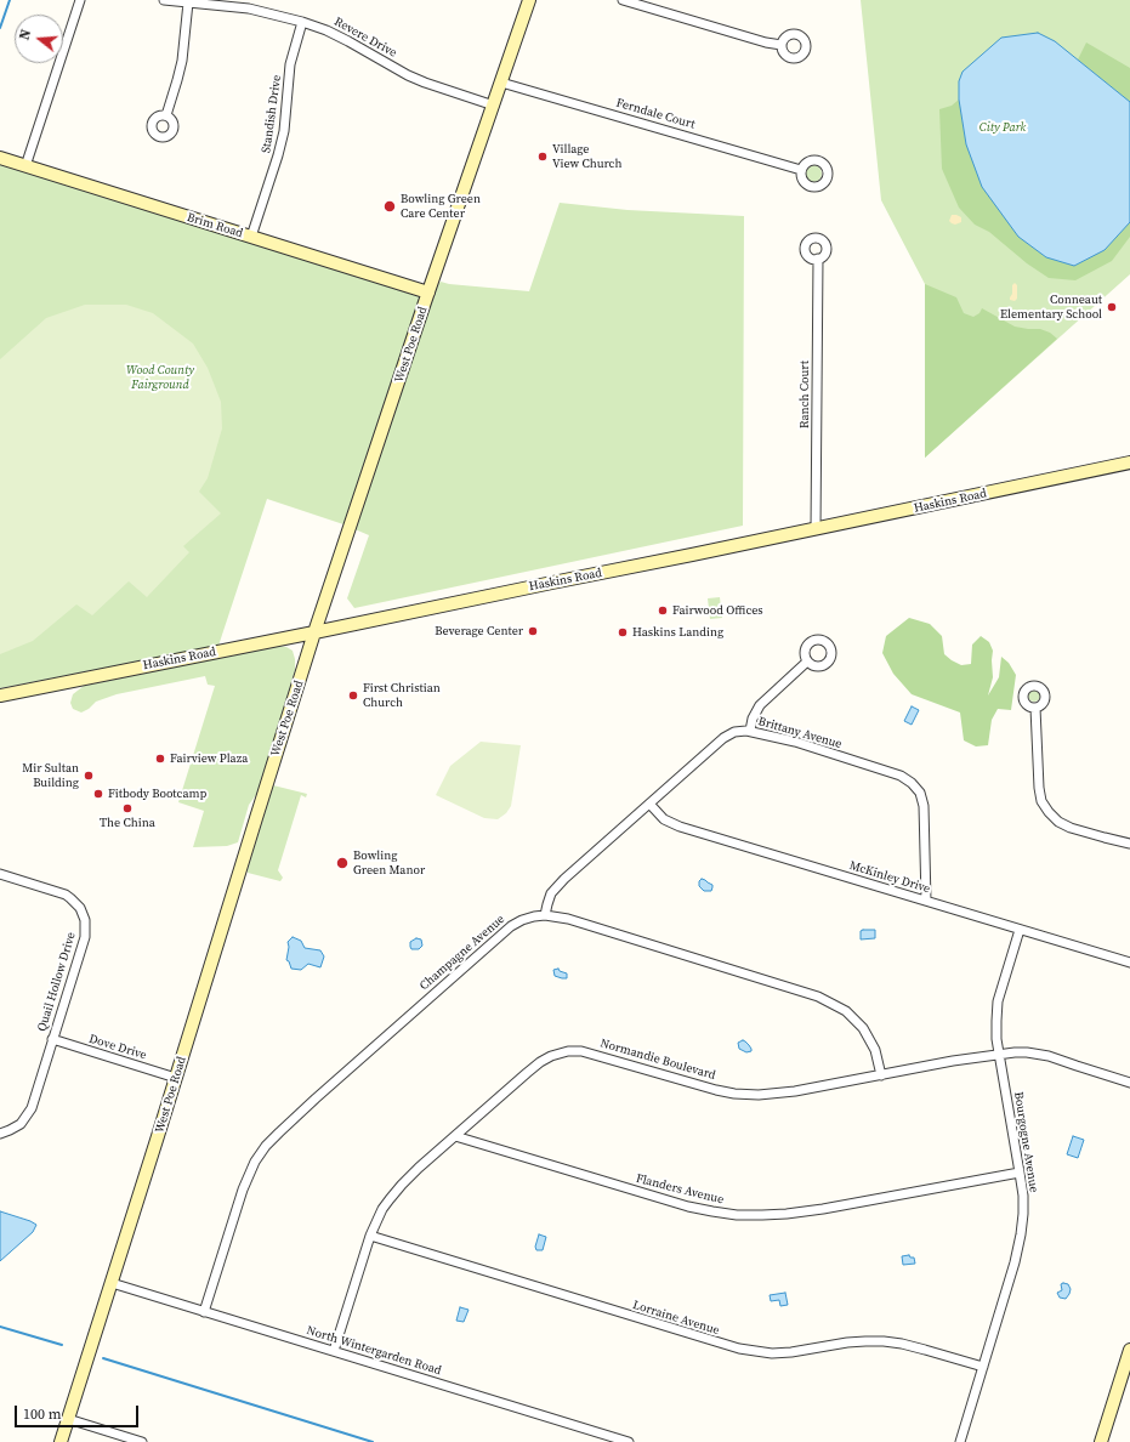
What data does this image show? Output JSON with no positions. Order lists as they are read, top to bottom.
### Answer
{
  "streets": {
    "main road": ["Brim Road", "West Poe Road", "Haskins Road"],
    "street": [
      "Revere Drive",
      "Standish Drive",
      "Ferndale Court",
      "Ranch Court",
      "Brittany Avenue",
      "McKinley Drive",
      "Champagne Avenue",
      "Quail Hollow Drive",
      "Dove Drive",
      "Normandie Boulevard",
      "Bourgogne Avenue",
      "Flanders Avenue",
      "Lorraine Avenue",
      "North Wintergarden Road"
    ]
  },
  "crossings": [
    ["Revere Drive", "Standish Drive"],
    ["Revere Drive", "West Poe Road"],
    ["Standish Drive", "Brim Road"],
    ["Ferndale Court", "West Poe Road"],
    ["Brim Road", "West Poe Road"],
    ["West Poe Road", "Haskins Road"],
    ["West Poe Road", "Dove Drive"],
    ["West Poe Road", "North Wintergarden Road"],
    ["Ranch Court", "Haskins Road"],
    ["Brittany Avenue", "McKinley Drive"],
    ["Brittany Avenue", "Champagne Avenue"],
    ["McKinley Drive", "Bourgogne Avenue"],
    ["Champagne Avenue", "Normandie Boulevard"],
    ["Champagne Avenue", "North Wintergarden Road"],
    ["Quail Hollow Drive", "Dove Drive"],
    ["Normandie Boulevard", "Bourgogne Avenue"],
    ["Normandie Boulevard", "Flanders Avenue"],
    ["Normandie Boulevard", "Lorraine Avenue"],
    ["Normandie Boulevard", "North Wintergarden Road"],
    ["Bourgogne Avenue", "Flanders Avenue"],
    ["Bourgogne Avenue", "Lorraine Avenue"]
  ],
  "parks": ["City Park", "Wood County Fairground"],
  "places": [
    "Village View Church",
    "Bowling Green Care Center",
    "Conneaut Elementary School",
    "Fairwood Offices",
    "Beverage Center",
    "Haskins Landing",
    "First Christian Church",
    "Fairview Plaza",
    "Mir Sultan Building",
    "Fitbody Bootcamp",
    "The China",
    "Bowling Green Manor"
  ],
  "scale_bar": "100 m",
  "north": "left"
}
